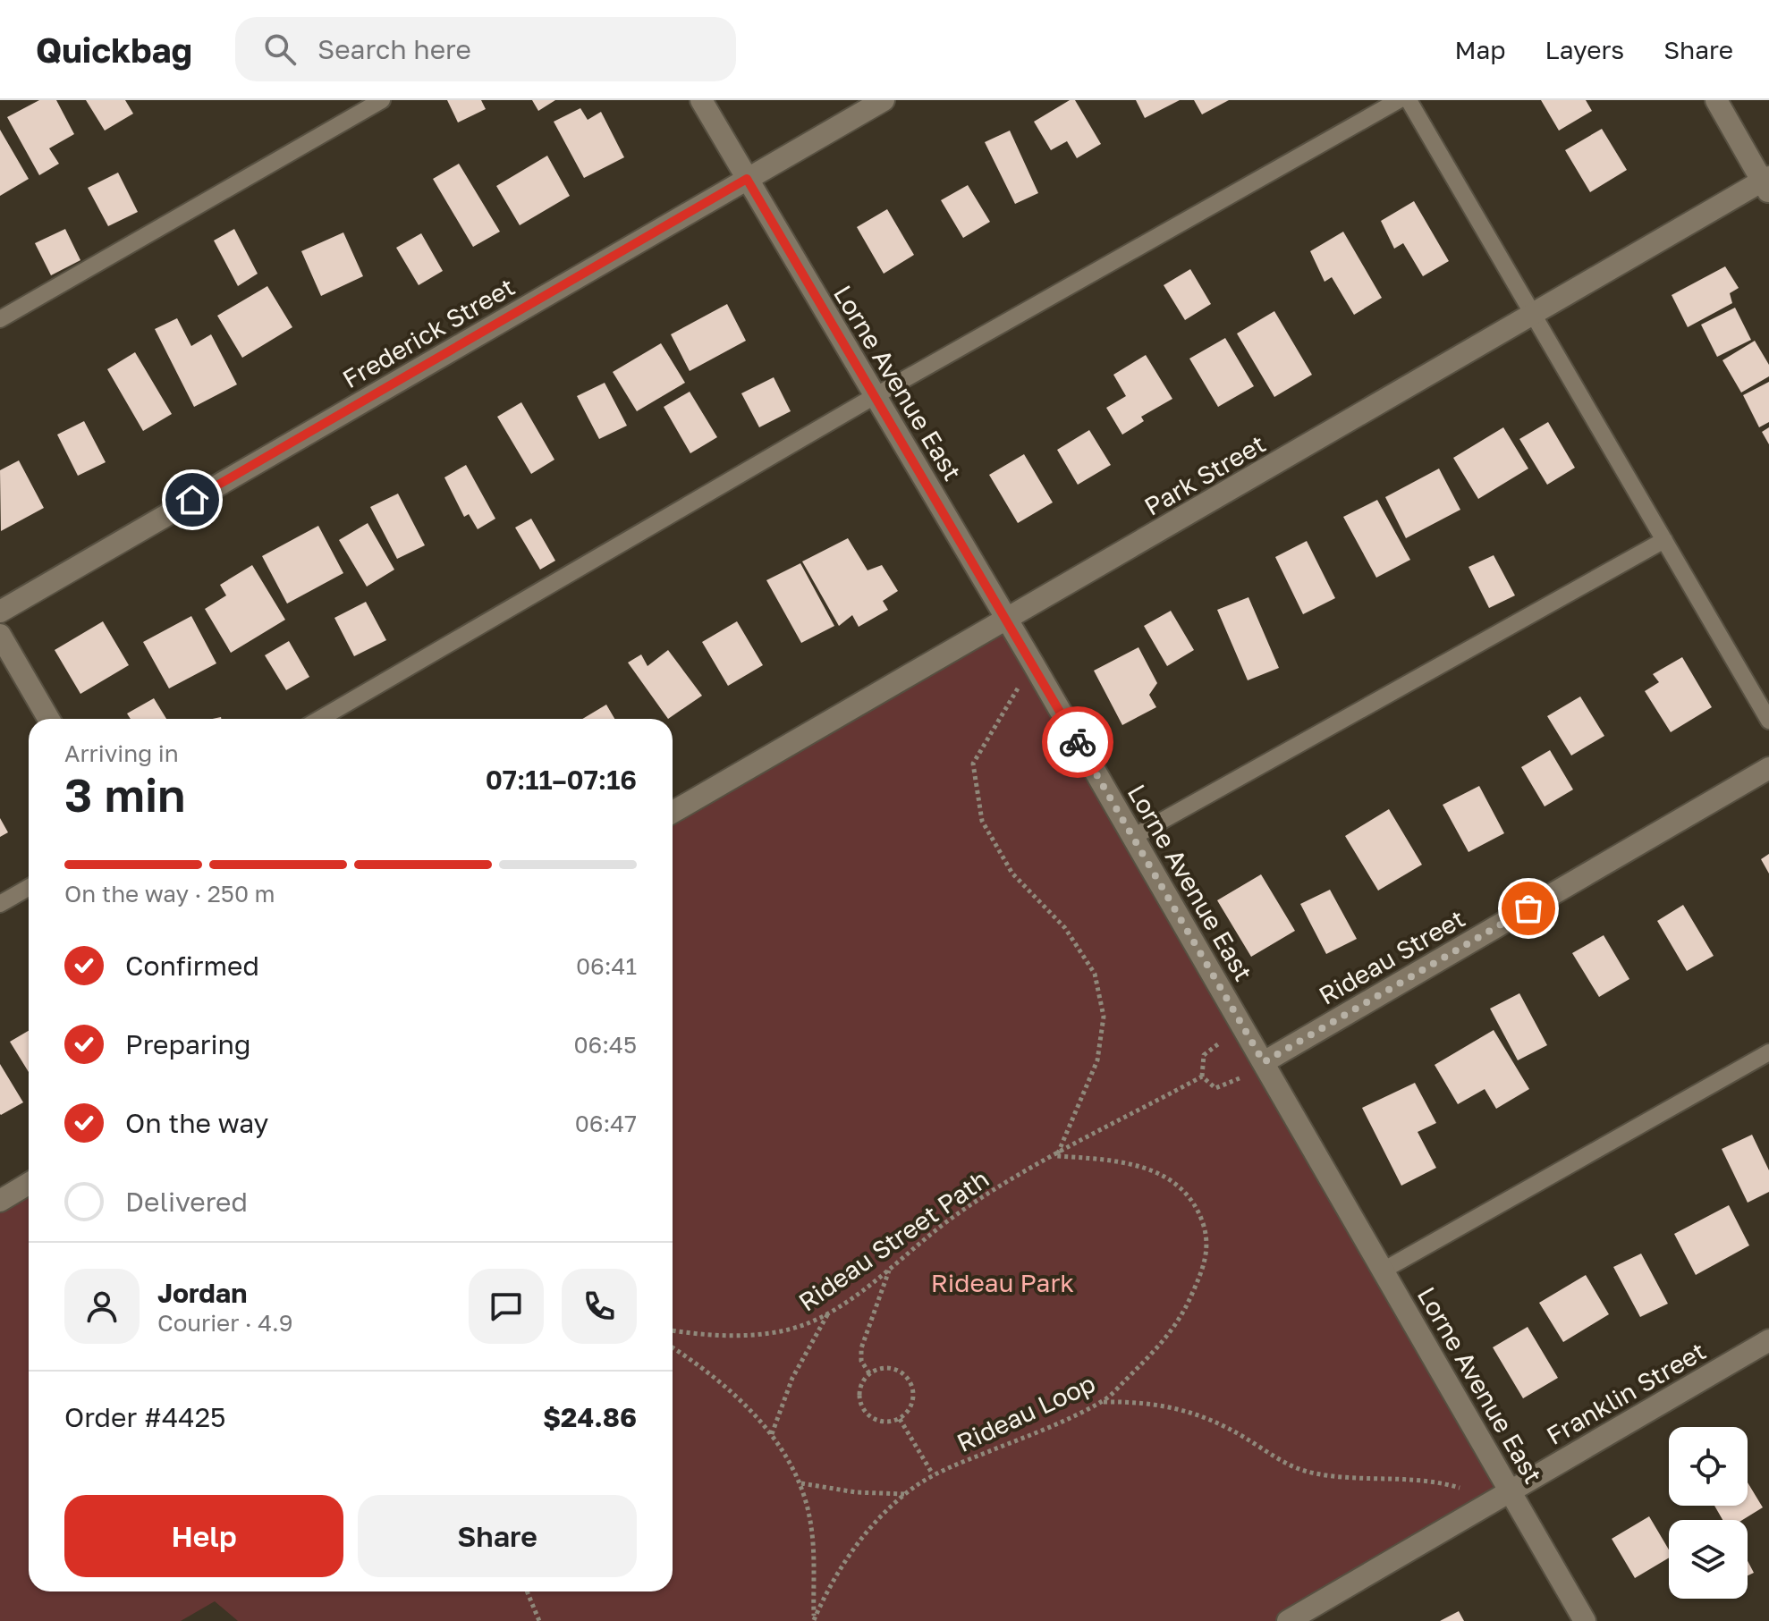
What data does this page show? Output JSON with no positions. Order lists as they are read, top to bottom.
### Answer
{
  "streets": {
    "street": [
      "Frederick Street",
      "Lorne Avenue East",
      "Park Street",
      "Rideau Street",
      "Franklin Street"
    ],
    "path": ["Rideau Street Path", "Rideau Loop"]
  },
  "crossings": [
    ["Frederick Street", "Lorne Avenue East"],
    ["Lorne Avenue East", "Park Street"],
    ["Lorne Avenue East", "Rideau Street"],
    ["Lorne Avenue East", "Franklin Street"],
    ["Rideau Street Path", "Rideau Loop"]
  ],
  "parks": ["Rideau Park"],
  "page": {
    "header": "Quickbag",
    "search": "Search here",
    "nav": ["Map", "Layers", "Share"],
    "heading": ["3 min", "Arriving in", "07:11–07:16"],
    "panel": [
      "Jordan",
      "Courier · 4.9",
      "Order #4425",
      "$24.86"
    ],
    "bar": "On the way · 250 m",
    "list": [
      ["Confirmed", "06:41"],
      ["Preparing", "06:45"],
      ["On the way", "06:47"],
      "Delivered"
    ],
    "buttons": ["Help", "Share"]
  }
}
